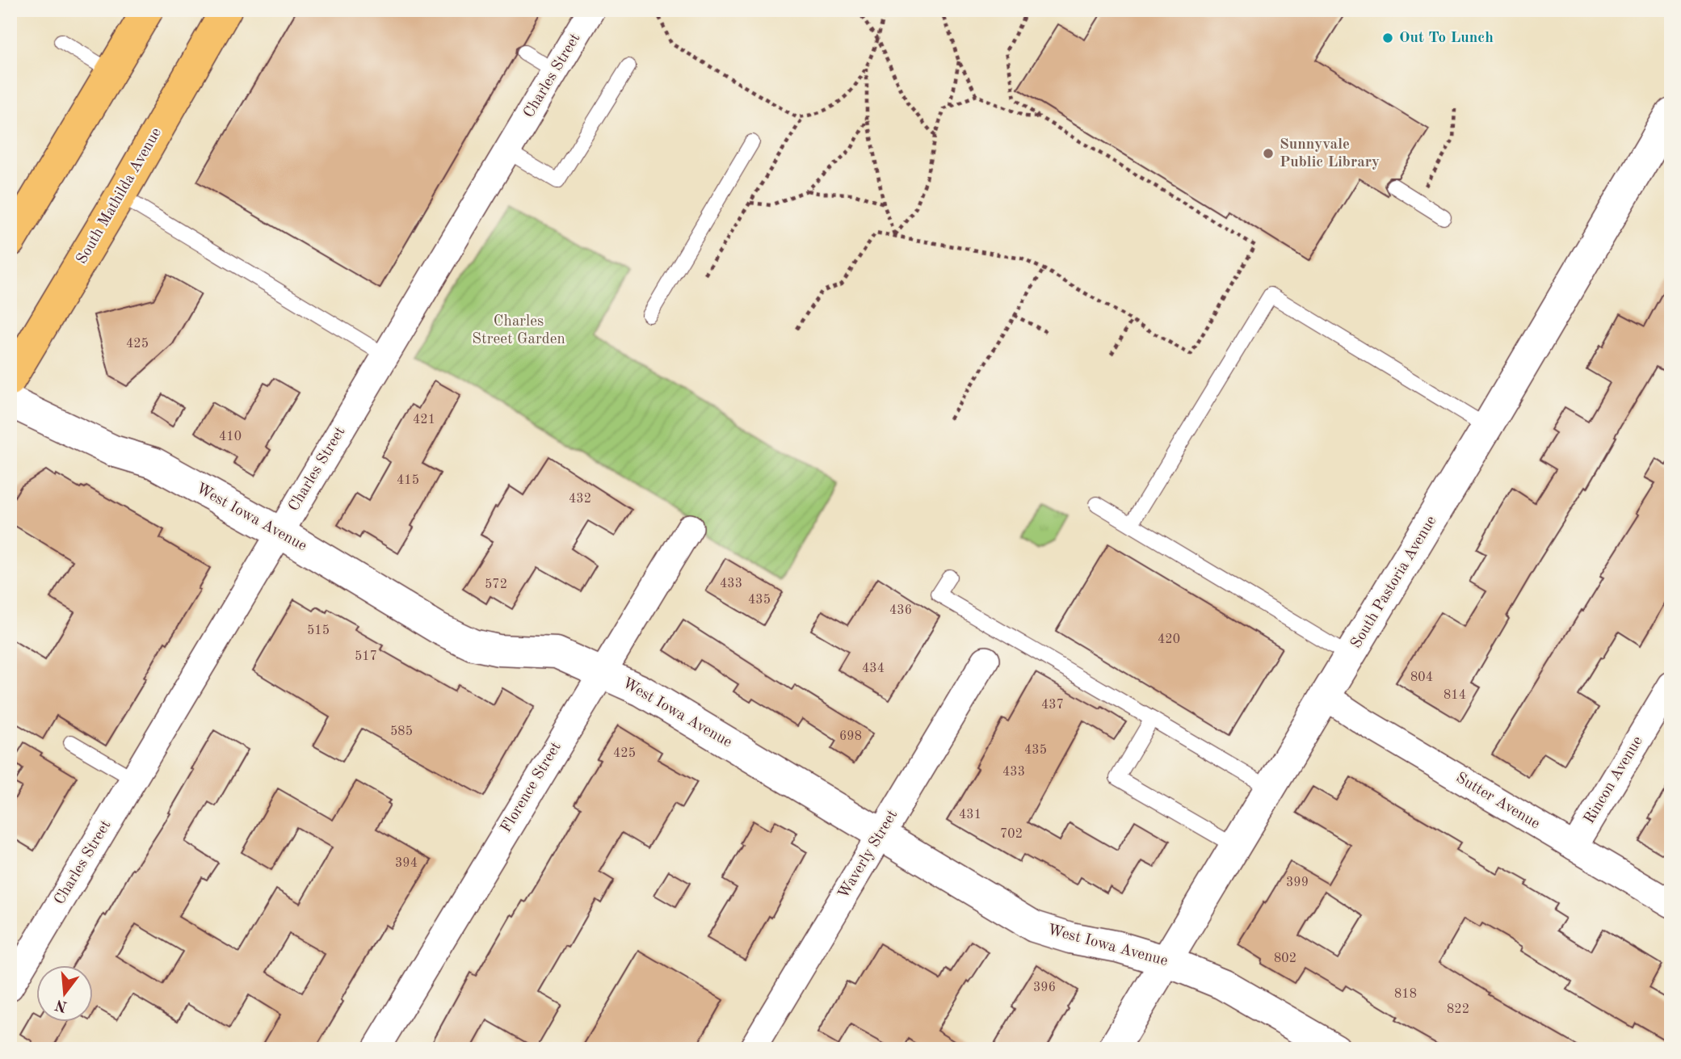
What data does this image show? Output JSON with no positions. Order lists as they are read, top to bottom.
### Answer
{
  "streets": {
    "main road": ["South Mathilda Avenue"],
    "street": [
      "Charles Street",
      "West Iowa Avenue",
      "South Pastoria Avenue",
      "Rincon Avenue",
      "Florence Street",
      "Sutter Avenue",
      "Waverly Street"
    ]
  },
  "crossings": [
    ["Charles Street", "West Iowa Avenue"],
    ["West Iowa Avenue", "South Pastoria Avenue"],
    ["West Iowa Avenue", "Florence Street"],
    ["West Iowa Avenue", "Waverly Street"],
    ["South Pastoria Avenue", "Sutter Avenue"],
    ["Rincon Avenue", "Sutter Avenue"]
  ],
  "parks": ["Charles Street Garden"],
  "places": ["Out To Lunch", "Sunnyvale Public Library"],
  "house_numbers": [
    "425",
    "421",
    "410",
    "415",
    "432",
    "433",
    "572",
    "435",
    "436",
    "515",
    "420",
    "517",
    "434",
    "804",
    "814",
    "437",
    "585",
    "698",
    "435",
    "425",
    "433",
    "431",
    "702",
    "394",
    "399",
    "802",
    "396",
    "818",
    "822"
  ],
  "north": "bottom"
}
